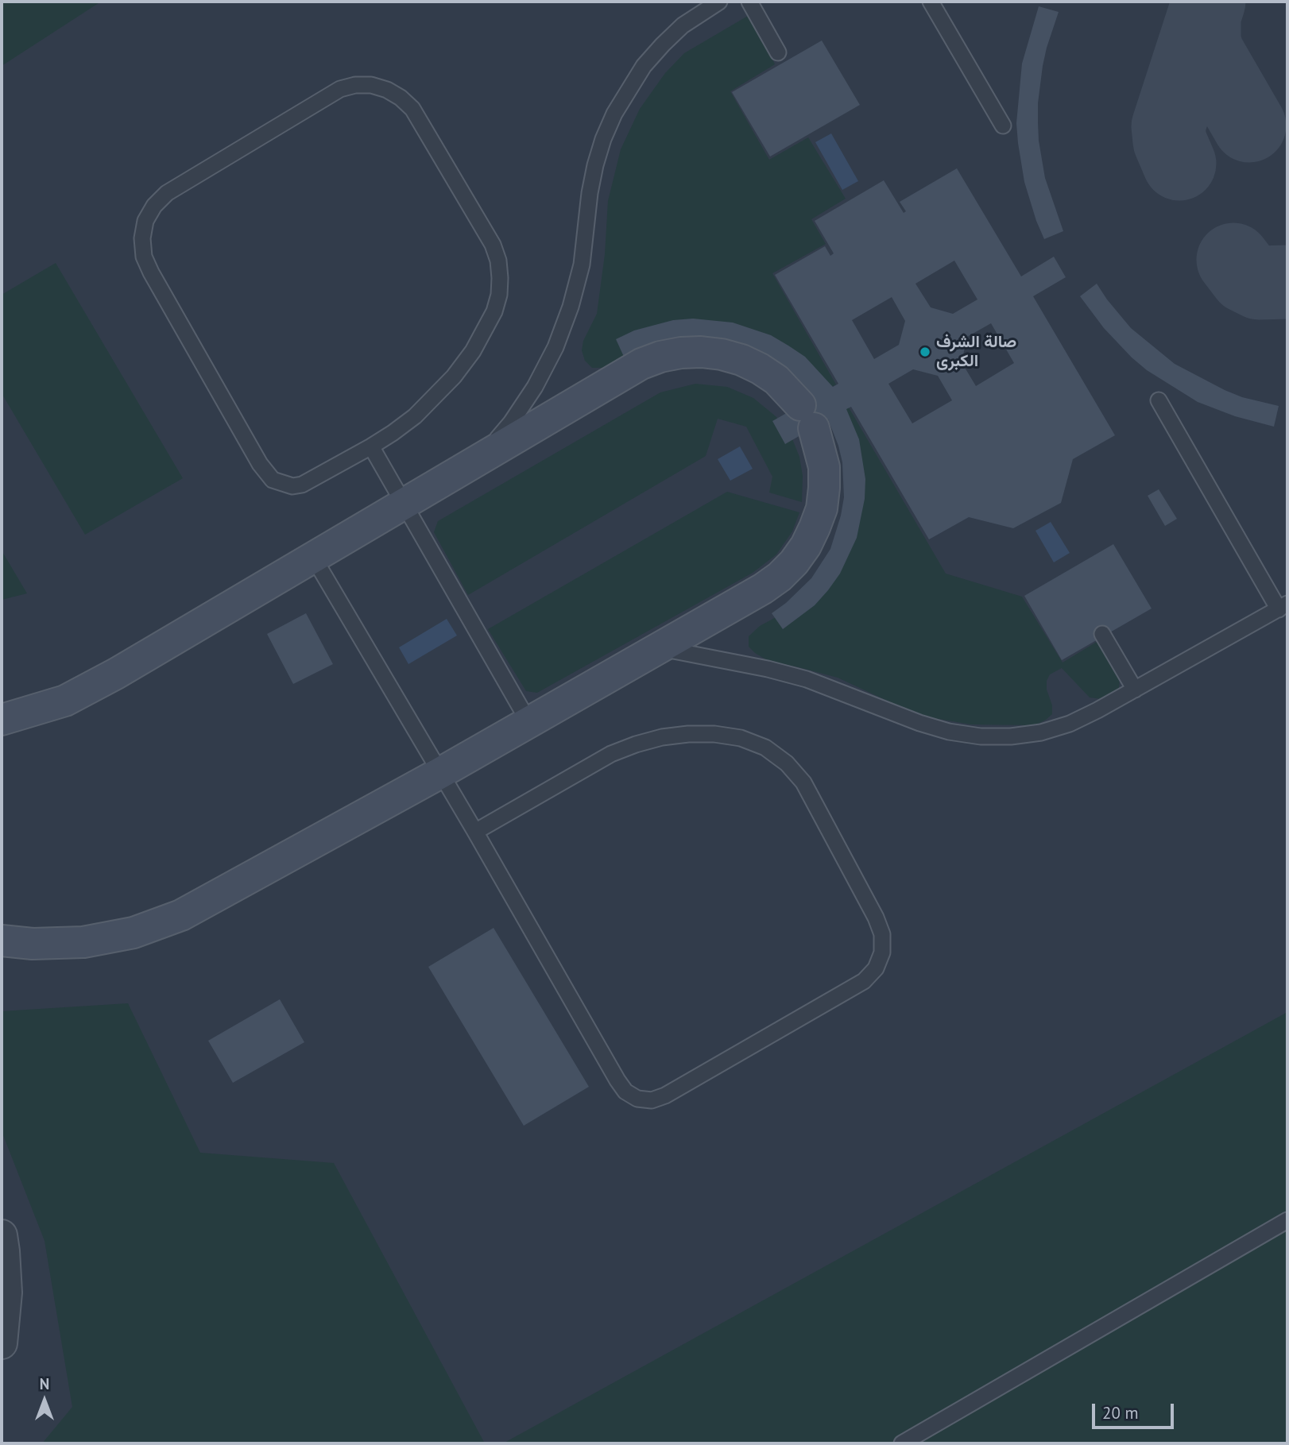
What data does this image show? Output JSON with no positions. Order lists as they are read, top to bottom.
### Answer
{
  "places": ["صالة الشرف الكبرى"],
  "scale_bar": "20 m",
  "north": "top"
}
